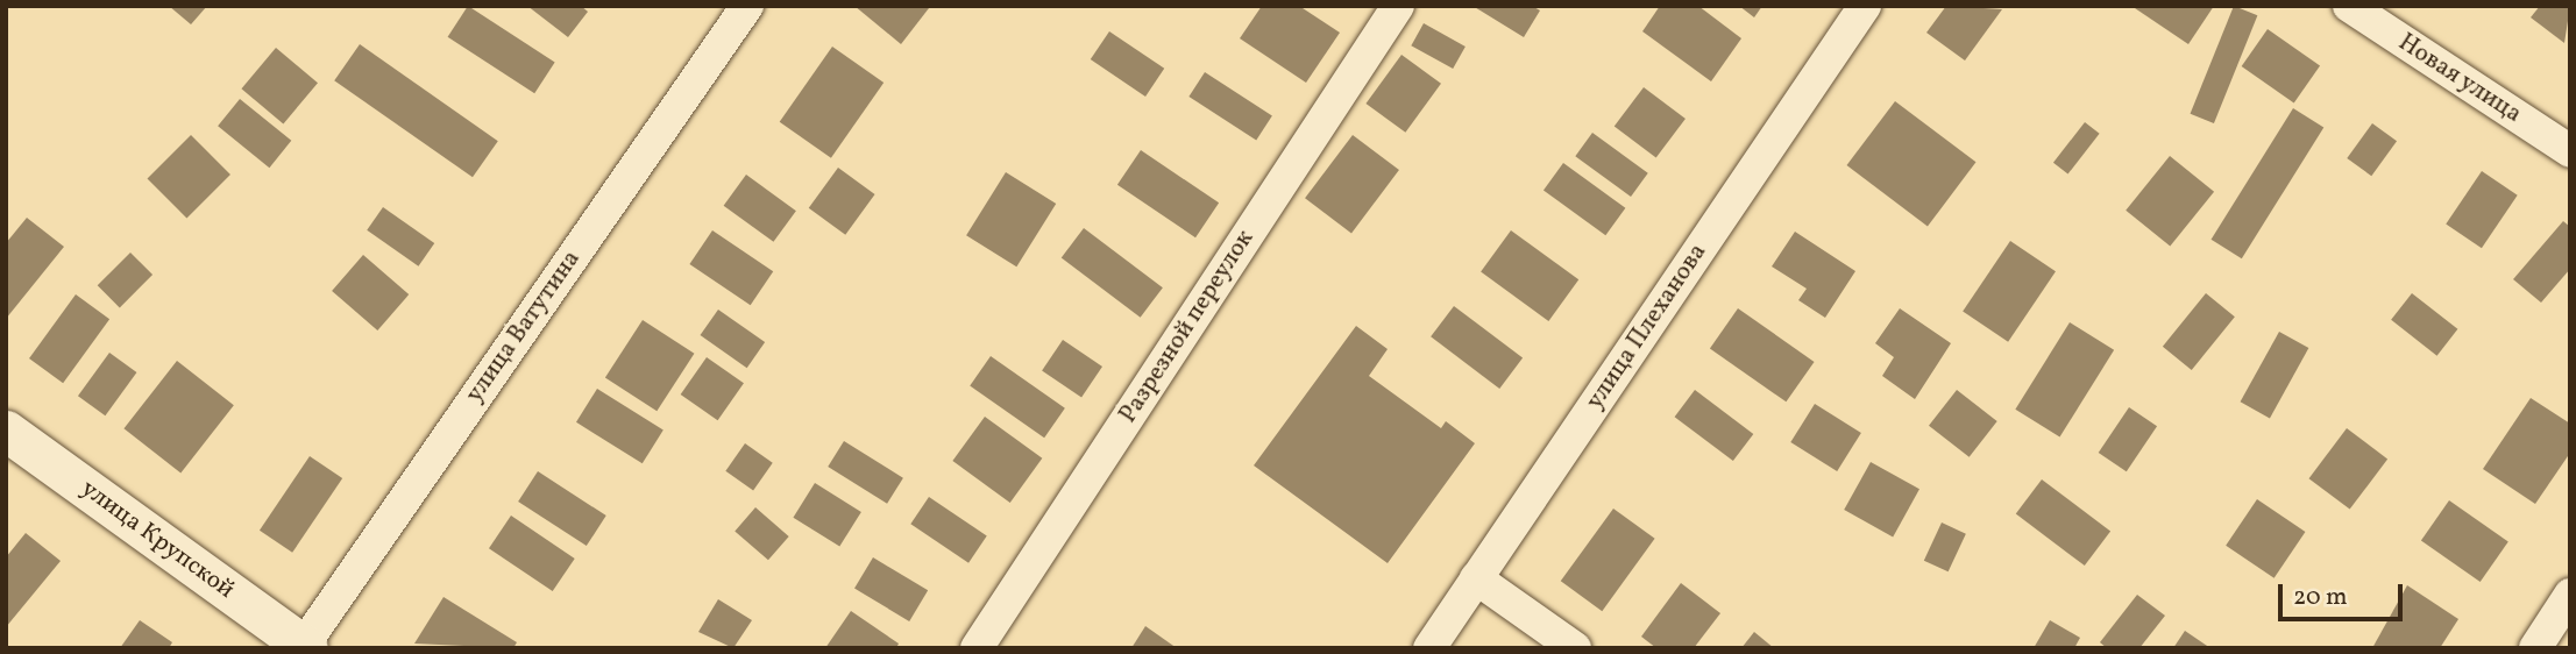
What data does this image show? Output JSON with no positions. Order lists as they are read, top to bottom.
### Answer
{
  "streets": {
    "street": [
      "Новая улица",
      "улица Ватутина",
      "Разрезной переулок",
      "улица Плеханова",
      "улица Крупской"
    ]
  },
  "crossings": [
    ["улица Ватутина", "улица Крупской"]
  ],
  "scale_bar": "20 m"
}
